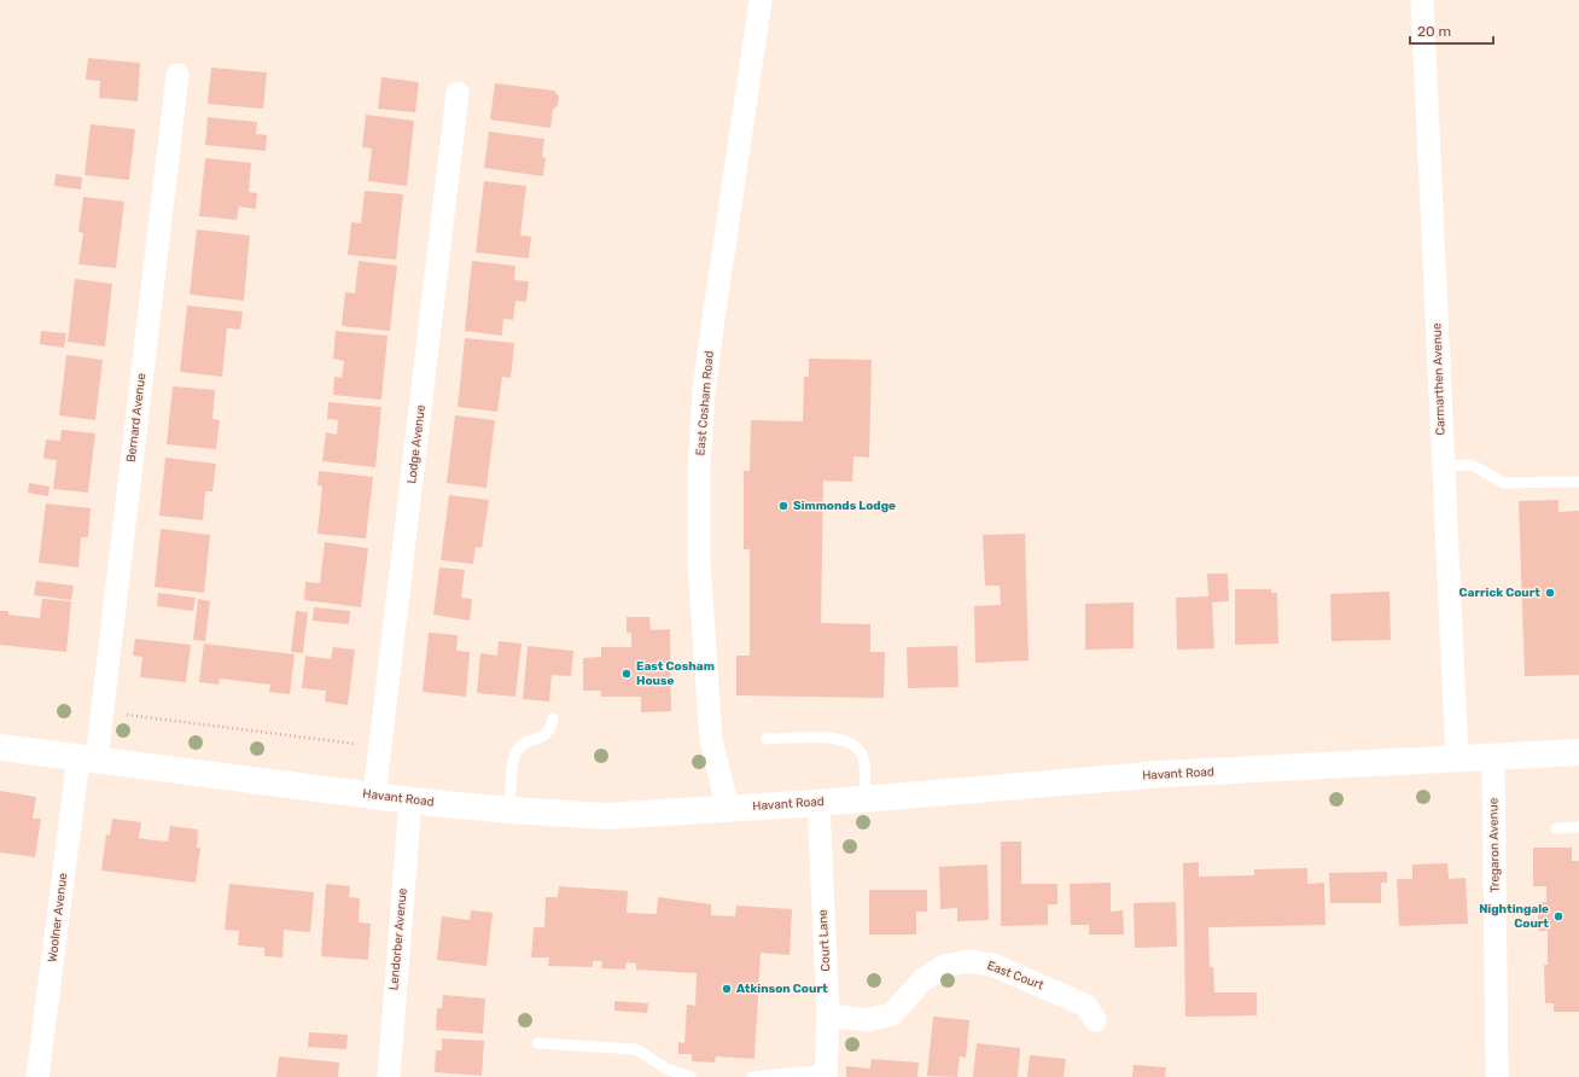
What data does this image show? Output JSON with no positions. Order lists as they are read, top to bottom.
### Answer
{
  "streets": {
    "street": [
      "Carmarthen Avenue",
      "East Cosham Road",
      "Bernard Avenue",
      "Lodge Avenue",
      "Havant Road",
      "Tregaron Avenue",
      "Woolner Avenue",
      "Lendorber Avenue",
      "Court Lane",
      "East Court"
    ]
  },
  "crossings": [
    ["Carmarthen Avenue", "Havant Road"],
    ["East Cosham Road", "Havant Road"],
    ["Bernard Avenue", "Havant Road"],
    ["Bernard Avenue", "Woolner Avenue"],
    ["Lodge Avenue", "Havant Road"],
    ["Havant Road", "Tregaron Avenue"],
    ["Havant Road", "Woolner Avenue"],
    ["Havant Road", "Lendorber Avenue"],
    ["Havant Road", "Court Lane"],
    ["Court Lane", "East Court"]
  ],
  "places": [
    "Simmonds Lodge",
    "Carrick Court",
    "East Cosham House",
    "Nightingale Court",
    "Atkinson Court"
  ],
  "scale_bar": "20 m"
}
